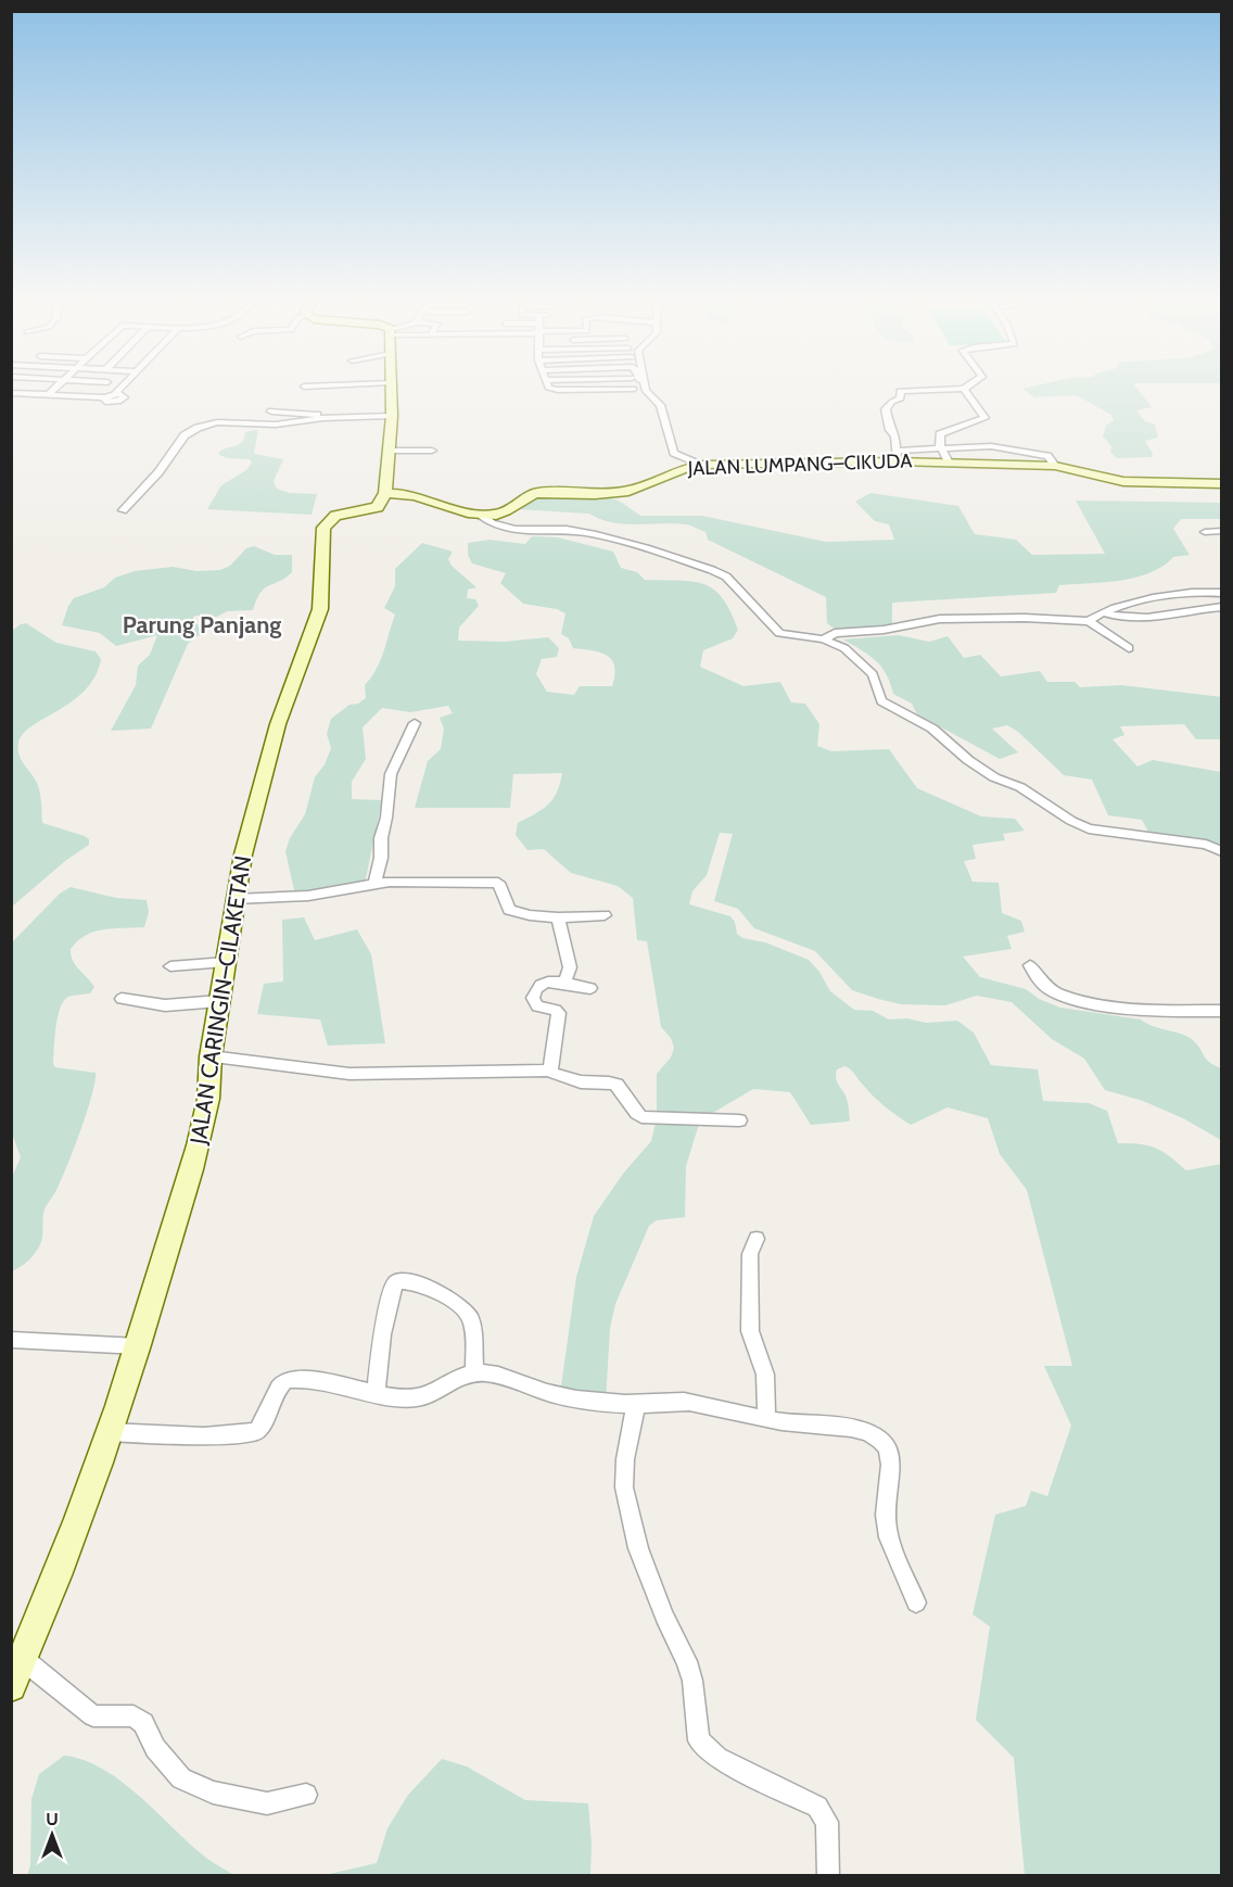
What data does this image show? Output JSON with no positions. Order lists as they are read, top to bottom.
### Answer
{
  "streets": {
    "street": ["JALAN LUMPANG–CIKUDA", "JALAN CARINGIN–CILAKETAN"]
  },
  "districts": ["Parung Panjang"],
  "north": "top"
}
